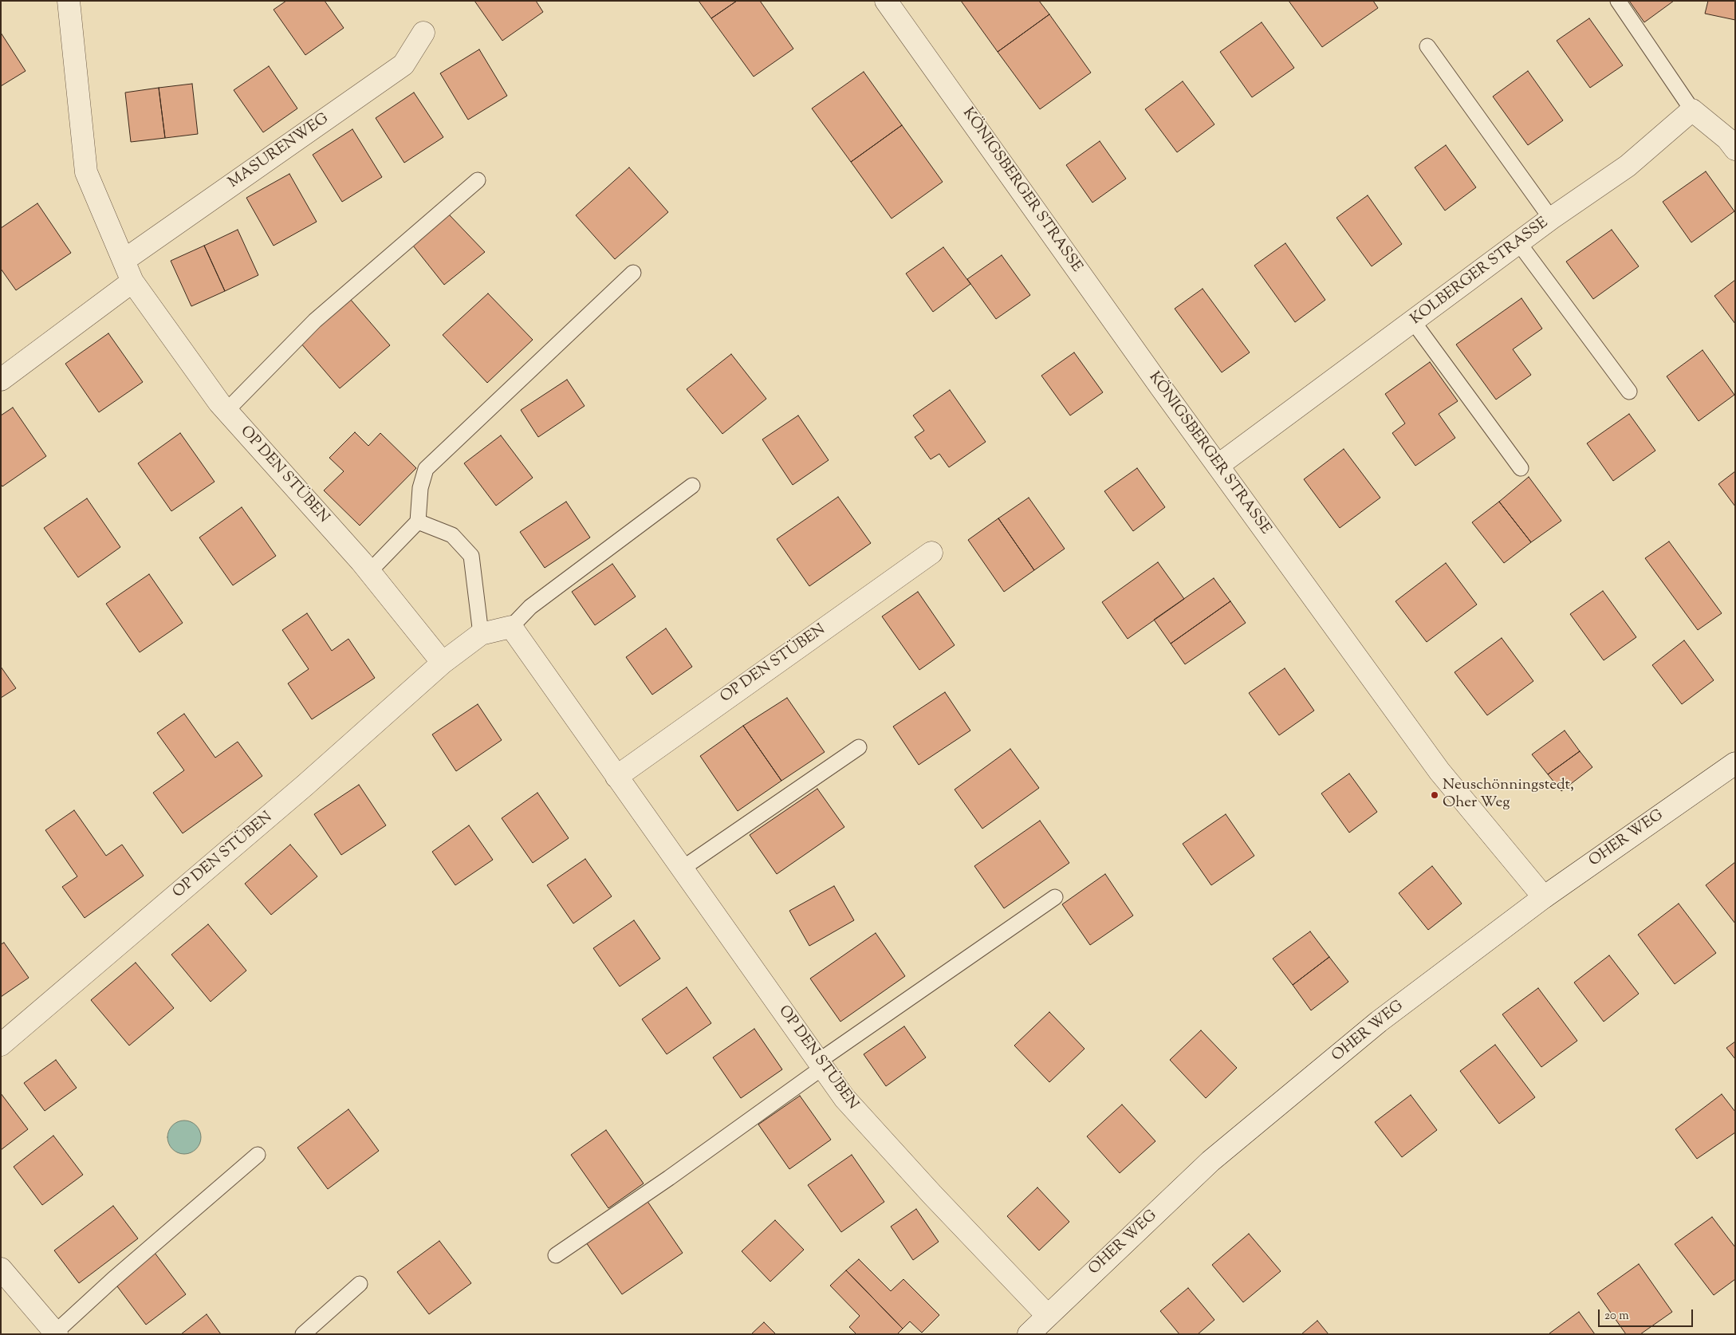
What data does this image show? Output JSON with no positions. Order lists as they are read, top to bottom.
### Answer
{
  "streets": {
    "street": [
      "MASURENWEG",
      "KÖNIGSBERGER STRASSE",
      "KOLBERGER STRASSE",
      "OP DEN STÜBEN",
      "OHER WEG"
    ]
  },
  "crossings": [
    ["MASURENWEG", "OP DEN STÜBEN"],
    ["KÖNIGSBERGER STRASSE", "KOLBERGER STRASSE"],
    ["KÖNIGSBERGER STRASSE", "OHER WEG"],
    ["OP DEN STÜBEN", "OHER WEG"]
  ],
  "places": ["Neuschönningstedt, Oher Weg"],
  "scale_bar": "20 m"
}
